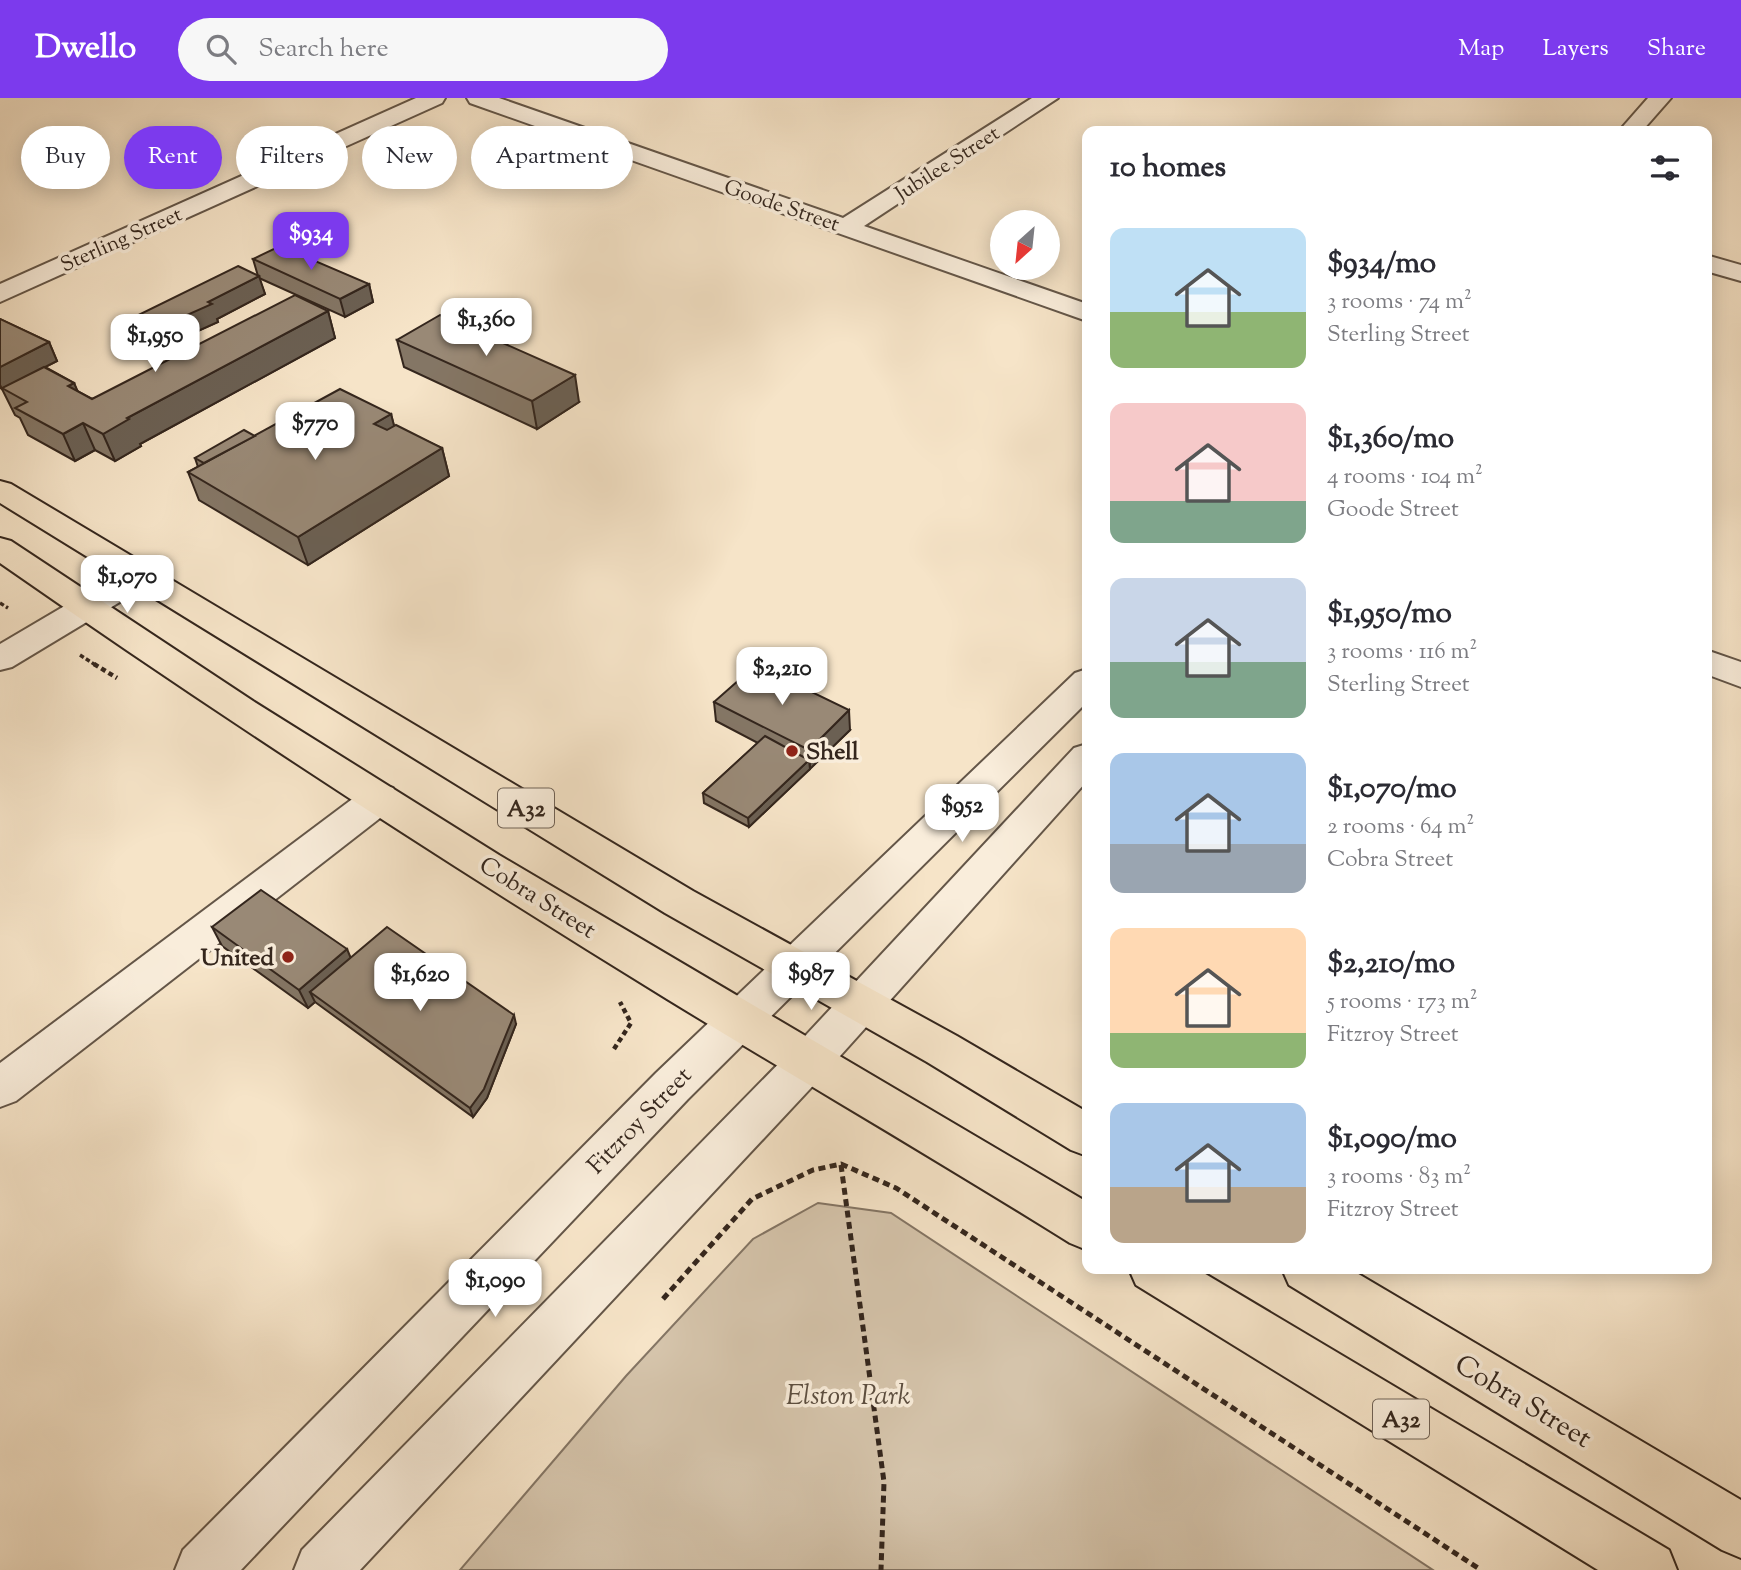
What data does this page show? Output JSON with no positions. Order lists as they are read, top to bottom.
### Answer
{
  "streets": {
    "highway": ["A32", "Cobra Street"],
    "street": [
      "Jubilee Street",
      "Goode Street",
      "Sterling Street",
      "Fitzroy Street"
    ]
  },
  "crossings": [
    ["Jubilee Street", "Goode Street"],
    ["A32", "Fitzroy Street"],
    ["Cobra Street", "Fitzroy Street"]
  ],
  "parks": ["Elston Park"],
  "places": ["Shell", "United"],
  "north": "bottom left",
  "page": {
    "header": "Dwello",
    "search": "Search here",
    "nav": ["Map", "Layers", "Share"],
    "chip": [
      "Buy",
      "Rent",
      "Filters",
      "New",
      "Apartment"
    ],
    "heading": "10 homes",
    "list": [
      {
        "name": "$934/mo",
        "note": "3 rooms · 74 m² · Sterling Street"
      },
      {
        "name": "$1,360/mo",
        "note": "4 rooms · 104 m² · Goode Street"
      },
      {
        "name": "$1,950/mo",
        "note": "3 rooms · 116 m² · Sterling Street"
      },
      {
        "name": "$1,070/mo",
        "note": "2 rooms · 64 m² · Cobra Street"
      },
      {
        "name": "$2,210/mo",
        "note": "5 rooms · 173 m² · Fitzroy Street"
      },
      {
        "name": "$1,090/mo",
        "note": "3 rooms · 83 m² · Fitzroy Street"
      }
    ],
    "price": [
      "$934",
      "$1,360",
      "$1,950",
      "$770",
      "$1,070",
      "$2,210",
      "$952",
      "$987",
      "$1,620",
      "$1,090"
    ]
  }
}
